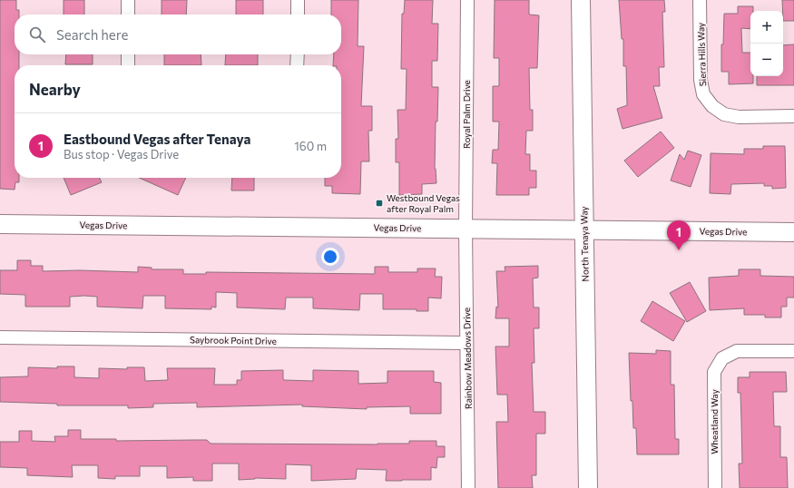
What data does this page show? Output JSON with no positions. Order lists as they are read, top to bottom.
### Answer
{
  "streets": {
    "main road": ["Vegas Drive", "North Tenaya Way"],
    "street": [
      "Sierra Hills Way",
      "Royal Palm Drive",
      "Saybrook Point Drive",
      "Rainbow Meadows Drive",
      "Wheatland Way"
    ]
  },
  "crossings": [
    ["Royal Palm Drive", "Vegas Drive"],
    ["Royal Palm Drive", "Rainbow Meadows Drive"],
    ["Vegas Drive", "North Tenaya Way"],
    ["Vegas Drive", "Rainbow Meadows Drive"],
    ["Saybrook Point Drive", "Rainbow Meadows Drive"]
  ],
  "places": {
    "transit": ["Westbound Vegas after Royal Palm"]
  },
  "page": {
    "map_buttons": ["+", "−"],
    "search": "Search here",
    "heading": "Nearby",
    "list": [
      {
        "mark": "1",
        "name": "Eastbound Vegas after Tenaya",
        "note": "Bus stop · Vegas Drive",
        "value": "160 m"
      }
    ],
    "pins": "1"
  }
}
